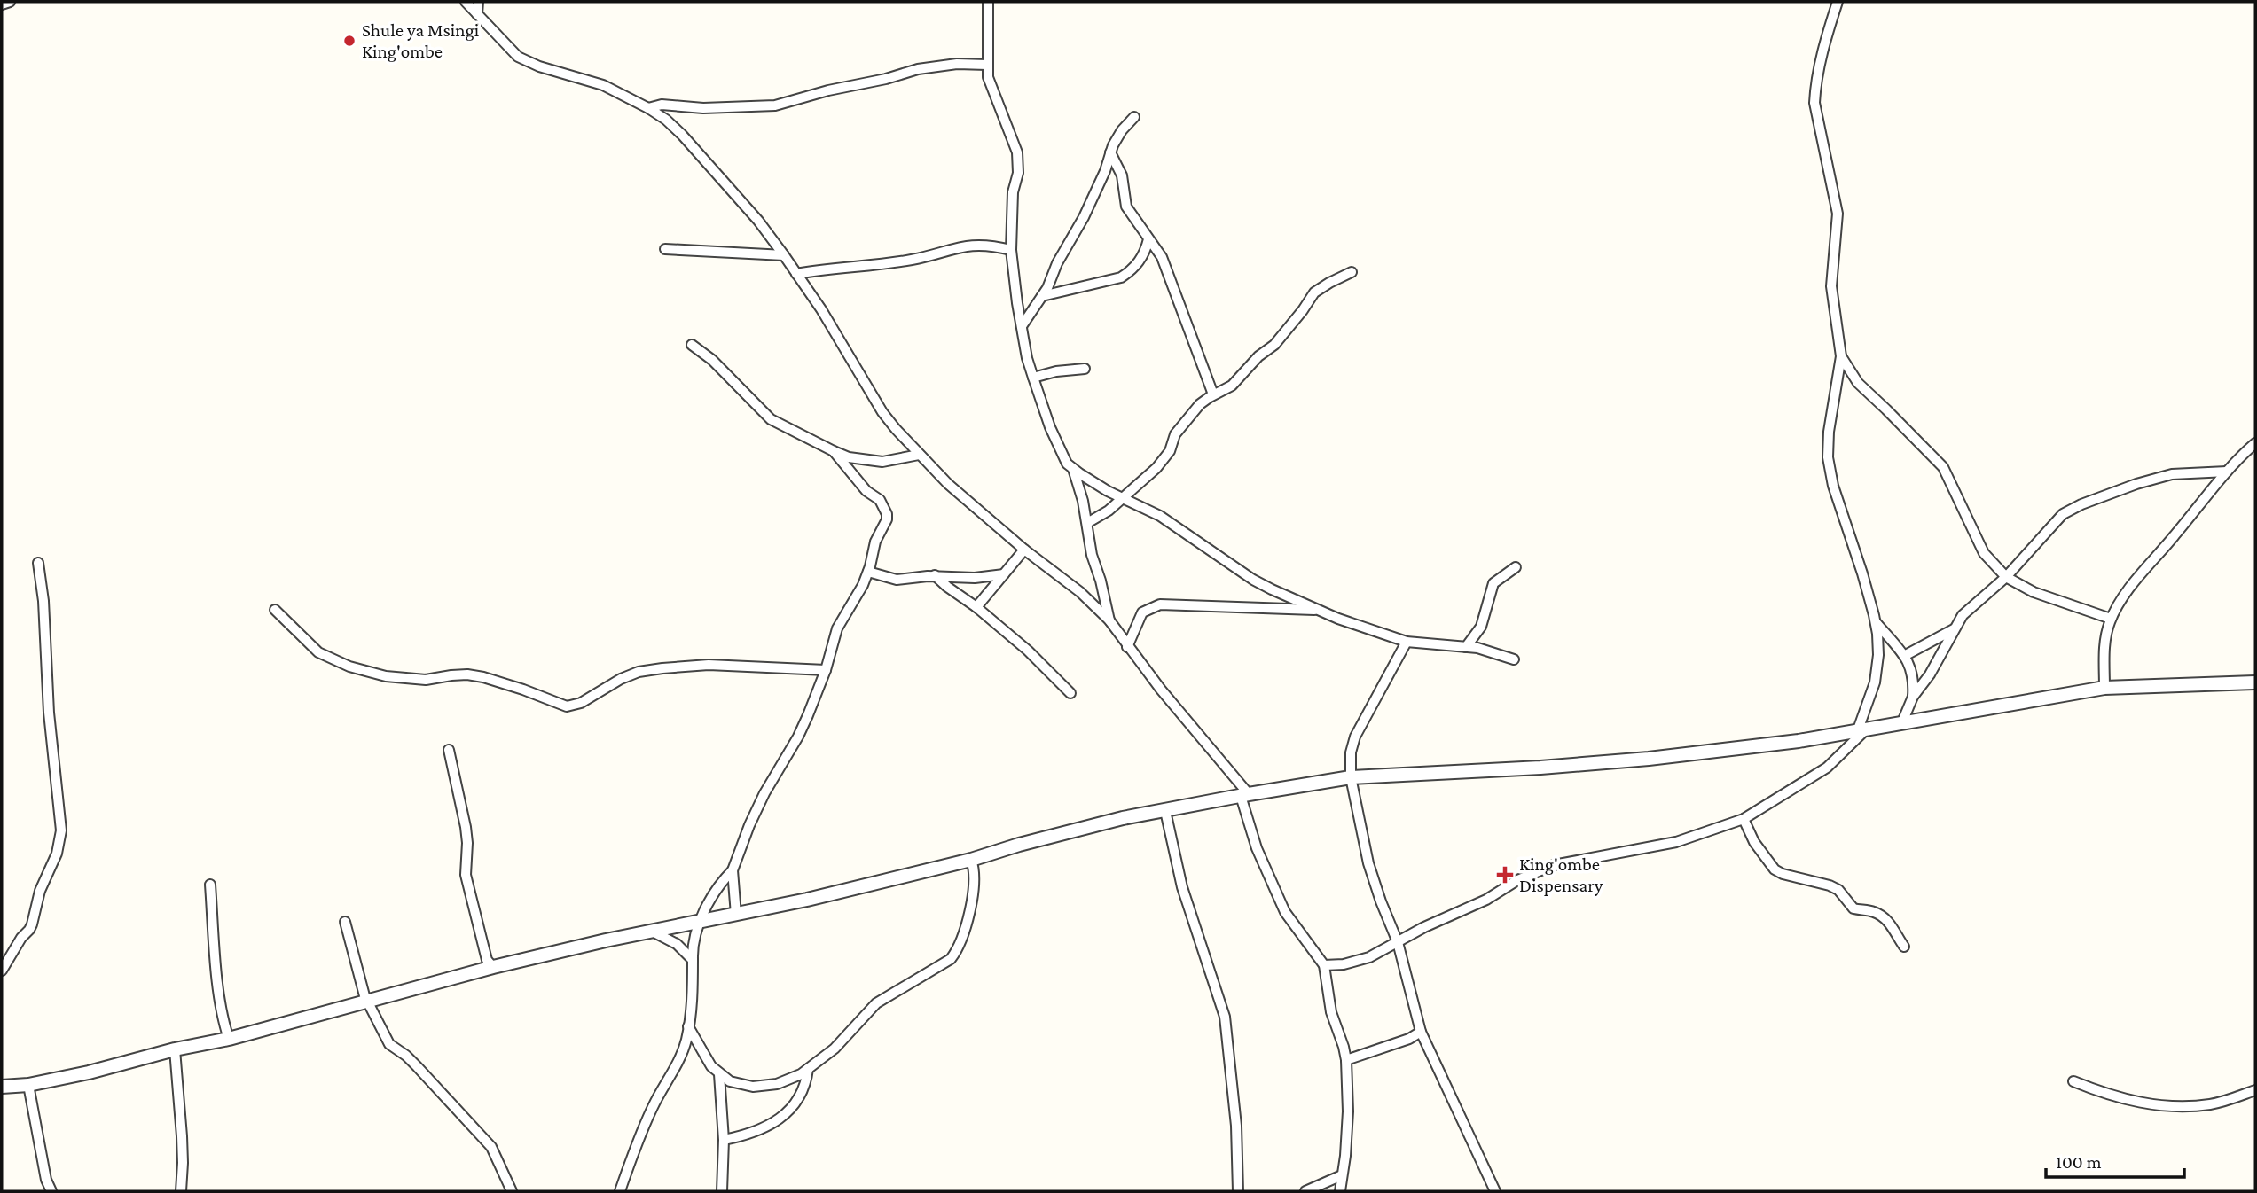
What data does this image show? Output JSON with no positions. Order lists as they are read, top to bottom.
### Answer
{
  "places": {
    "other": ["Shule ya Msingi King'ombe"],
    "health": ["King'ombe Dispensary"]
  },
  "scale_bar": "100 m"
}
